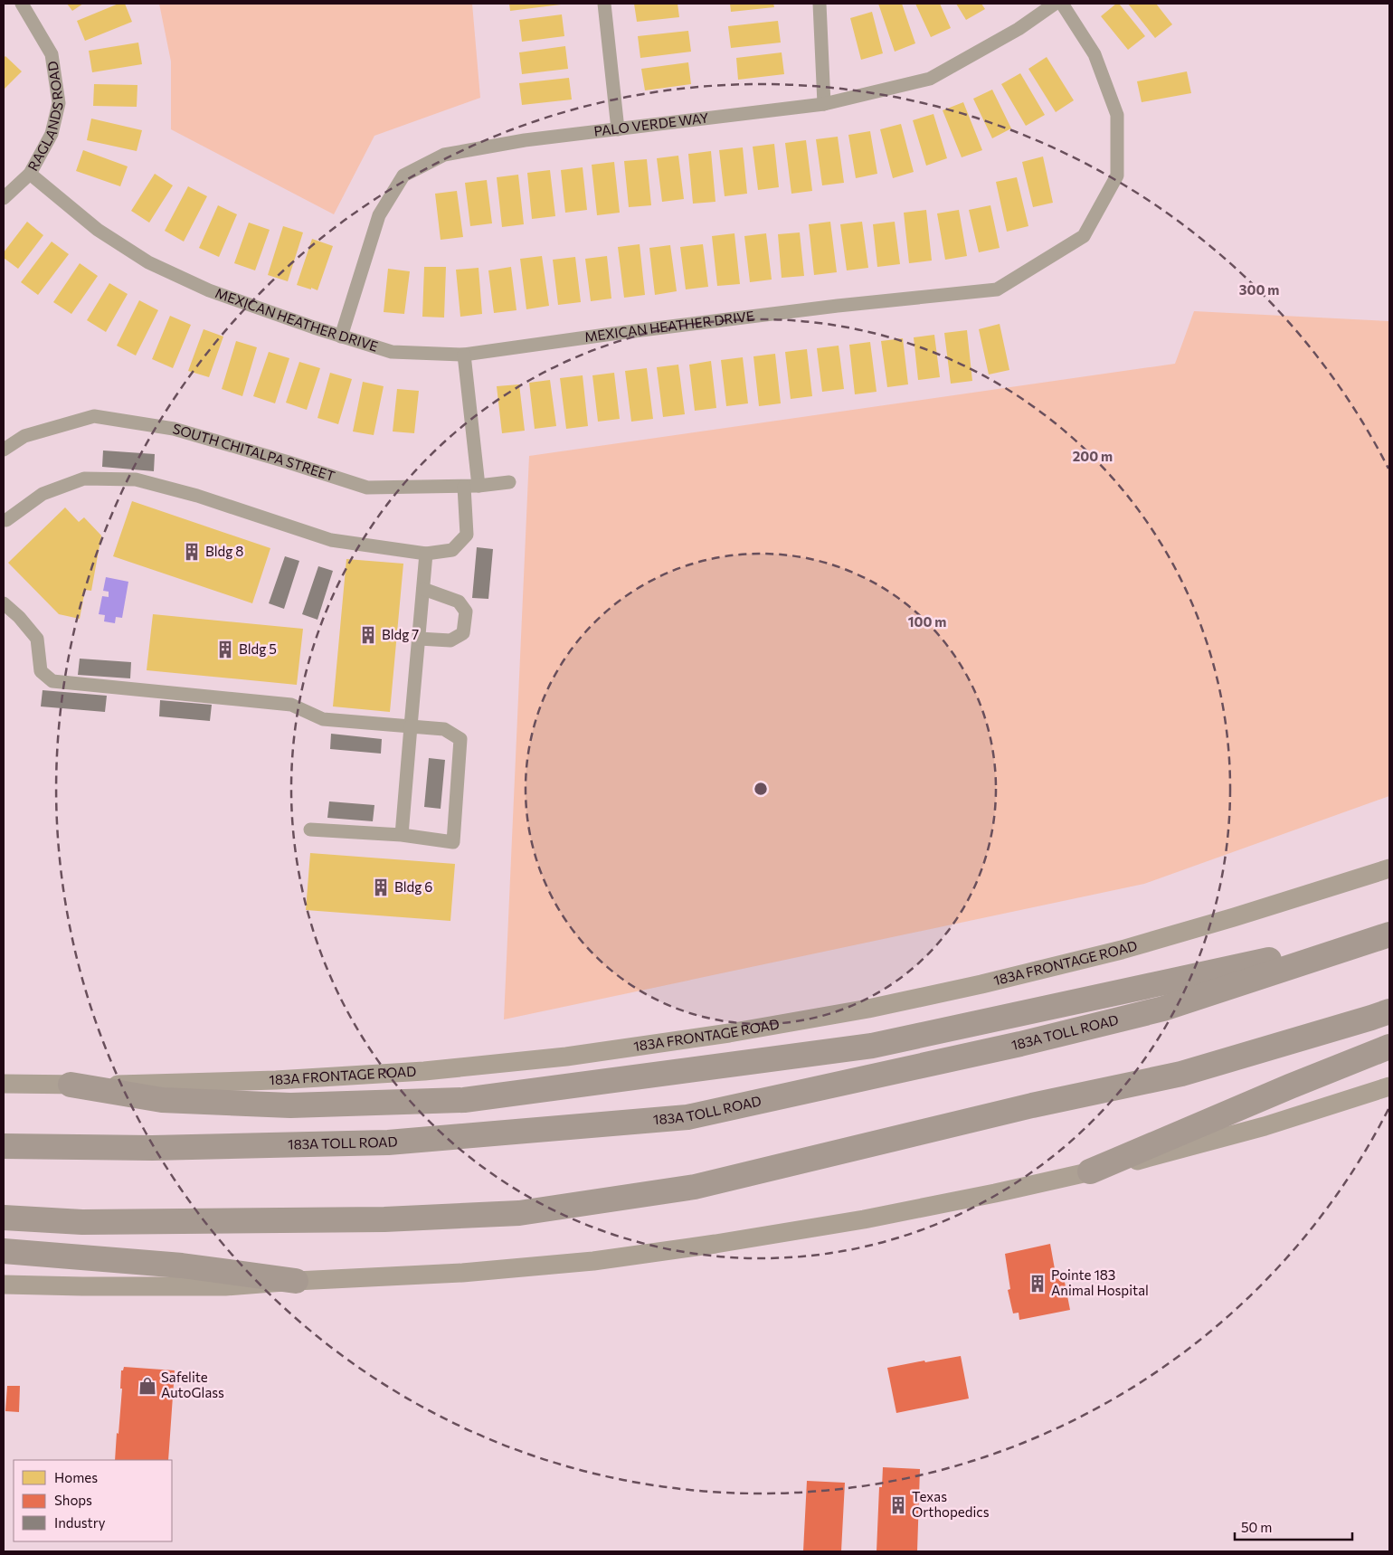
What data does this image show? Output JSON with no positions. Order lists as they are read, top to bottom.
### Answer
{
  "streets": {
    "highway": ["183A TOLL ROAD"],
    "main road": ["183A FRONTAGE ROAD"],
    "street": [
      "RAGLANDS ROAD",
      "PALO VERDE WAY",
      "MEXICAN HEATHER DRIVE",
      "SOUTH CHITALPA STREET"
    ]
  },
  "crossings": [
    ["RAGLANDS ROAD", "MEXICAN HEATHER DRIVE"],
    ["PALO VERDE WAY", "MEXICAN HEATHER DRIVE"]
  ],
  "places": {
    "building": [
      "Bldg 8",
      "Bldg 7",
      "Bldg 5",
      "Bldg 6",
      "Pointe 183 Animal Hospital",
      "Texas Orthopedics"
    ],
    "shop": ["Safelite AutoGlass"]
  },
  "legend": ["Homes", "Shops", "Industry"],
  "scale_bar": "50 m",
  "rings": ["300 m", "200 m", "100 m"]
}
